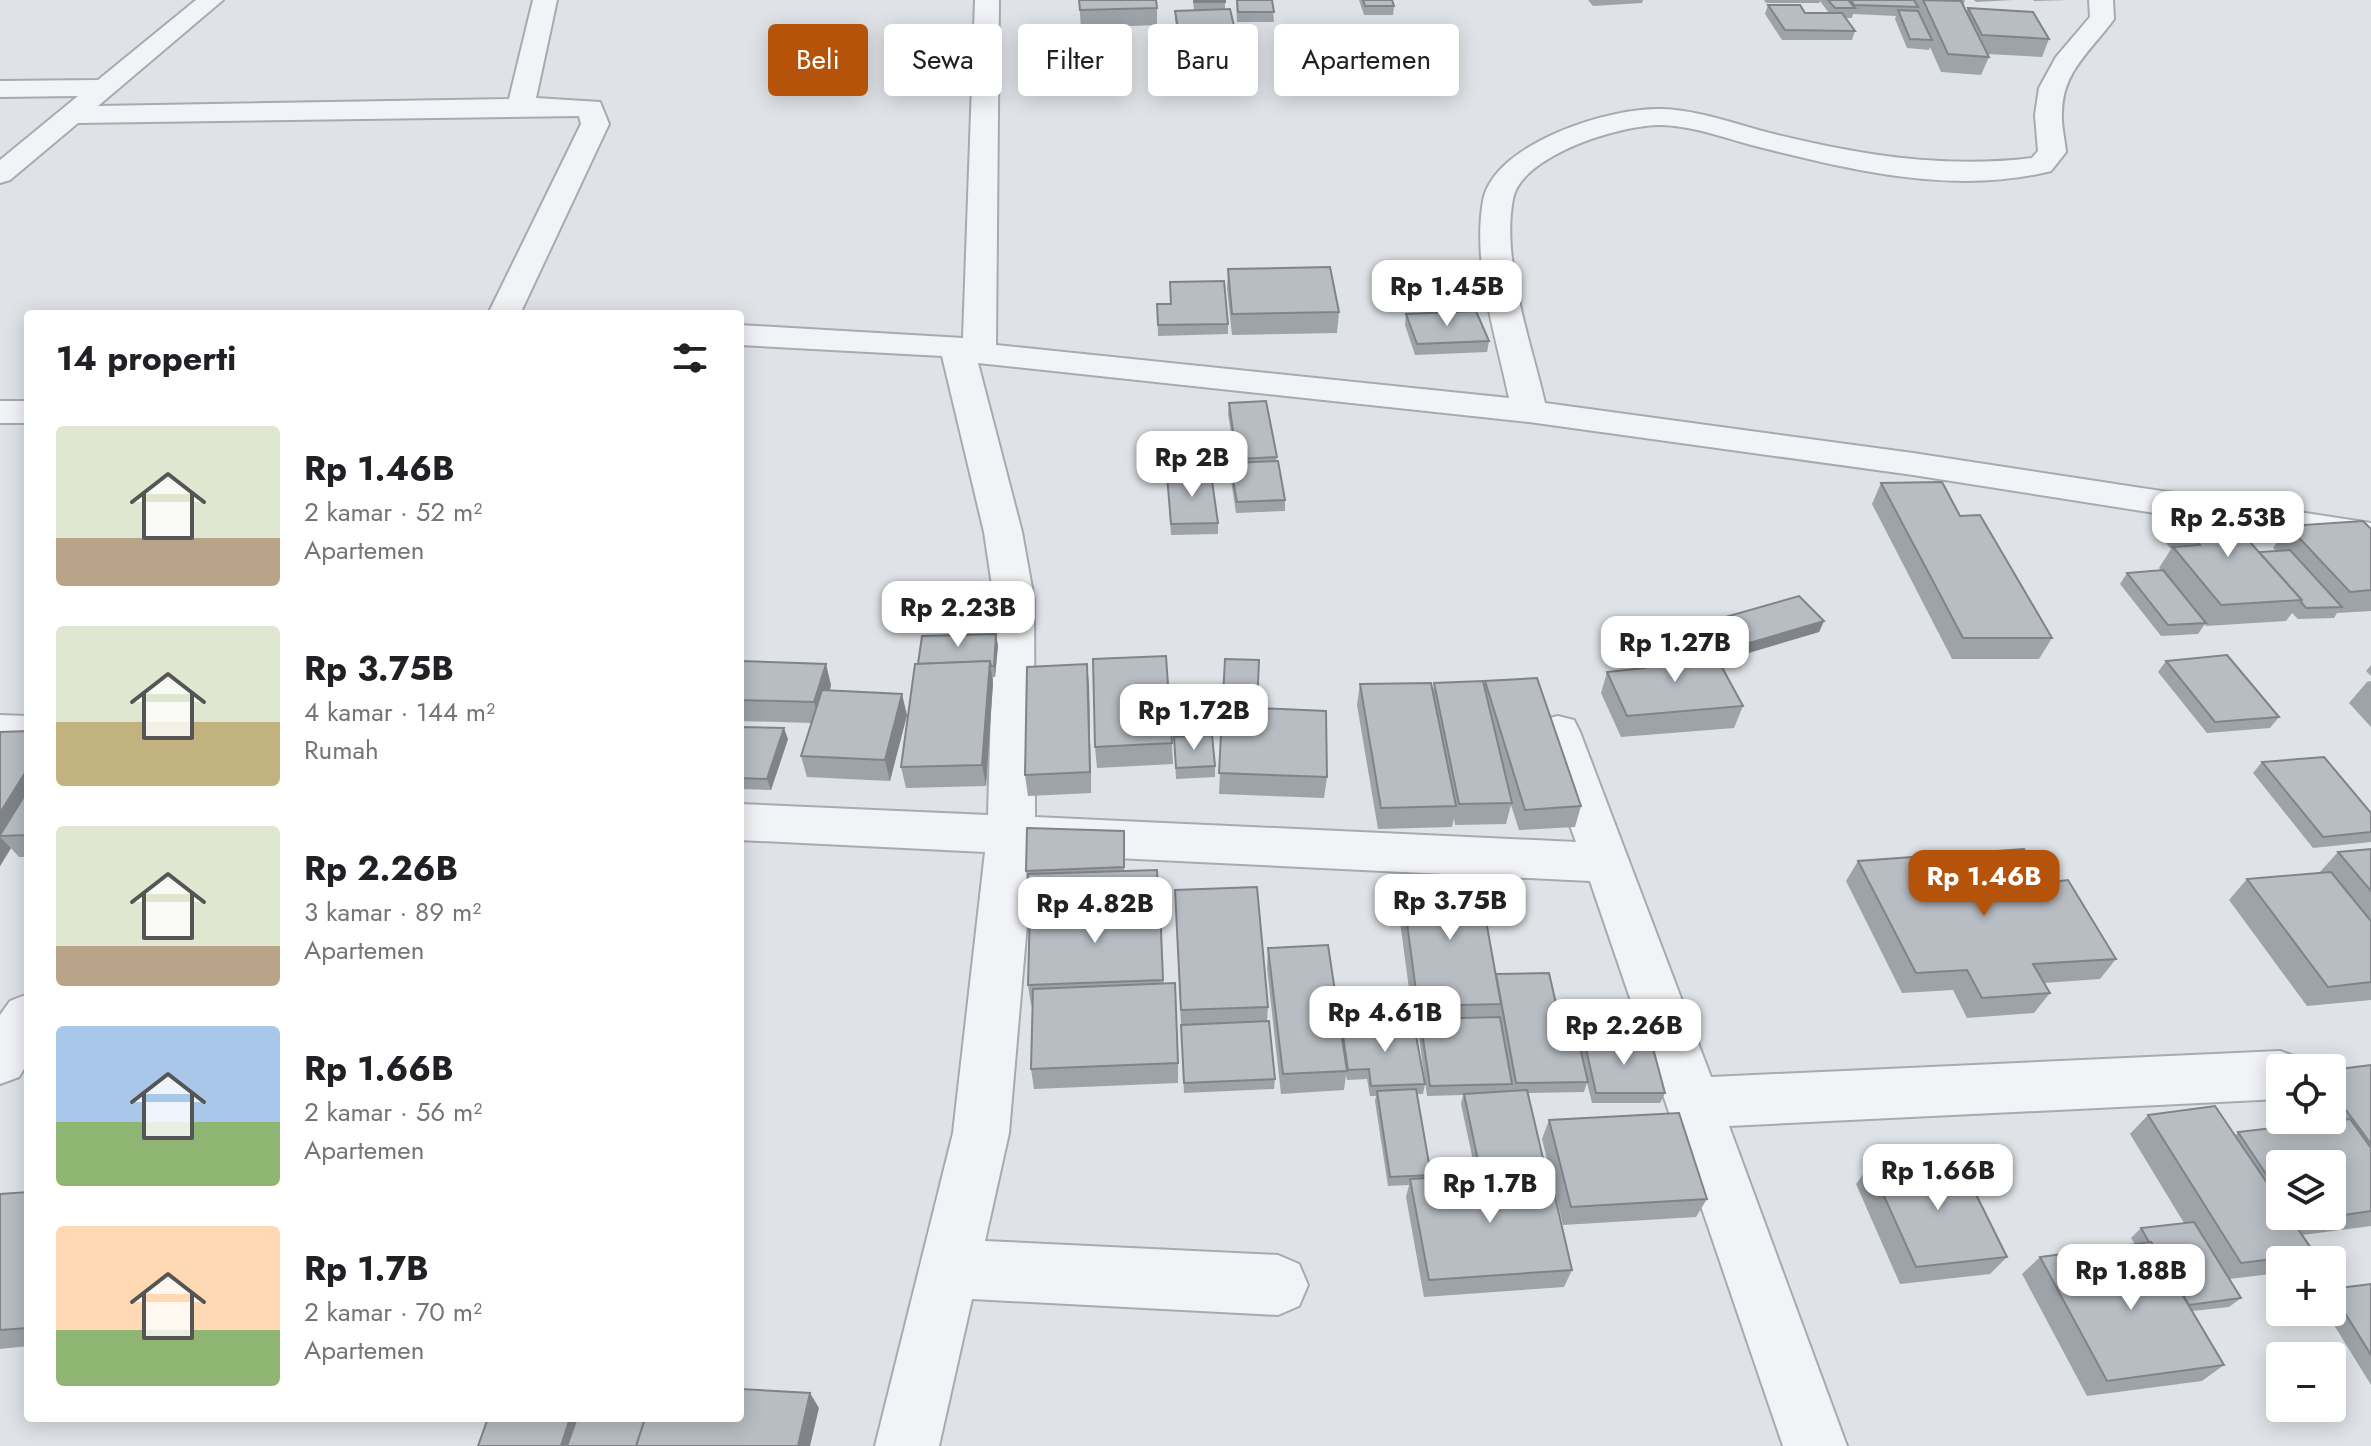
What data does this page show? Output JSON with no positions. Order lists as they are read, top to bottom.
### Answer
{
  "page": {
    "chip": [
      "Beli",
      "Sewa",
      "Filter",
      "Baru",
      "Apartemen"
    ],
    "price": [
      "Rp 1.45B",
      "Rp 2B",
      "Rp 2.53B",
      "Rp 2.23B",
      "Rp 1.27B",
      "Rp 1.72B",
      "Rp 1.46B",
      "Rp 3.75B",
      "Rp 4.82B",
      "Rp 4.61B",
      "Rp 2.26B",
      "Rp 1.66B",
      "Rp 1.7B",
      "Rp 1.88B"
    ],
    "heading": "14 properti",
    "list": [
      {
        "name": "Rp 1.46B",
        "note": "2 kamar · 52 m² · Apartemen"
      },
      {
        "name": "Rp 3.75B",
        "note": "4 kamar · 144 m² · Rumah"
      },
      {
        "name": "Rp 2.26B",
        "note": "3 kamar · 89 m² · Apartemen"
      },
      {
        "name": "Rp 1.66B",
        "note": "2 kamar · 56 m² · Apartemen"
      },
      {
        "name": "Rp 1.7B",
        "note": "2 kamar · 70 m² · Apartemen"
      }
    ],
    "map_buttons": ["+", "−"]
  }
}
